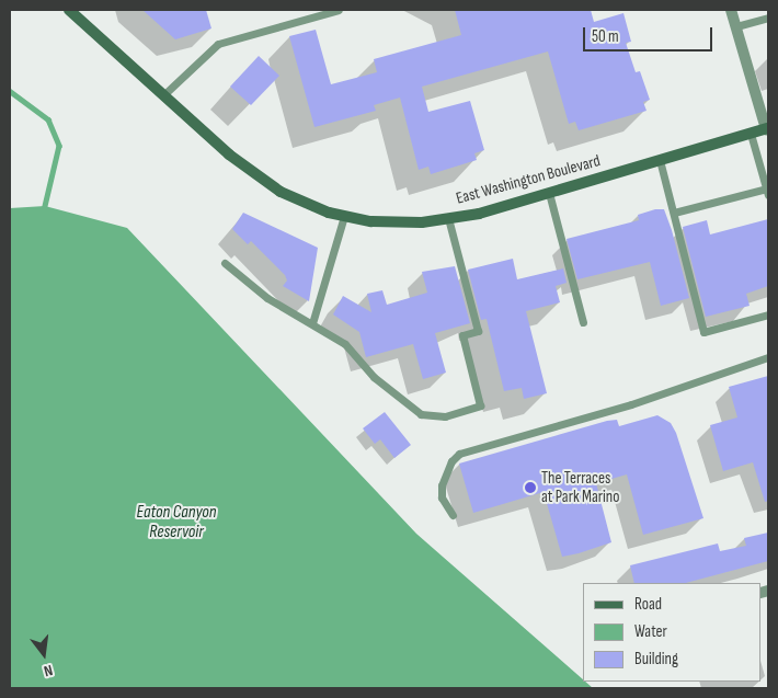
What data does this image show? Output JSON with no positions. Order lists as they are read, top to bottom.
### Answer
{
  "streets": {
    "main road": ["East Washington Boulevard"]
  },
  "water": ["Eaton Canyon Reservoir"],
  "places": ["The Terraces at Park Marino"],
  "legend": ["Road", "Water", "Building"],
  "scale_bar": "50 m",
  "north": "bottom"
}
